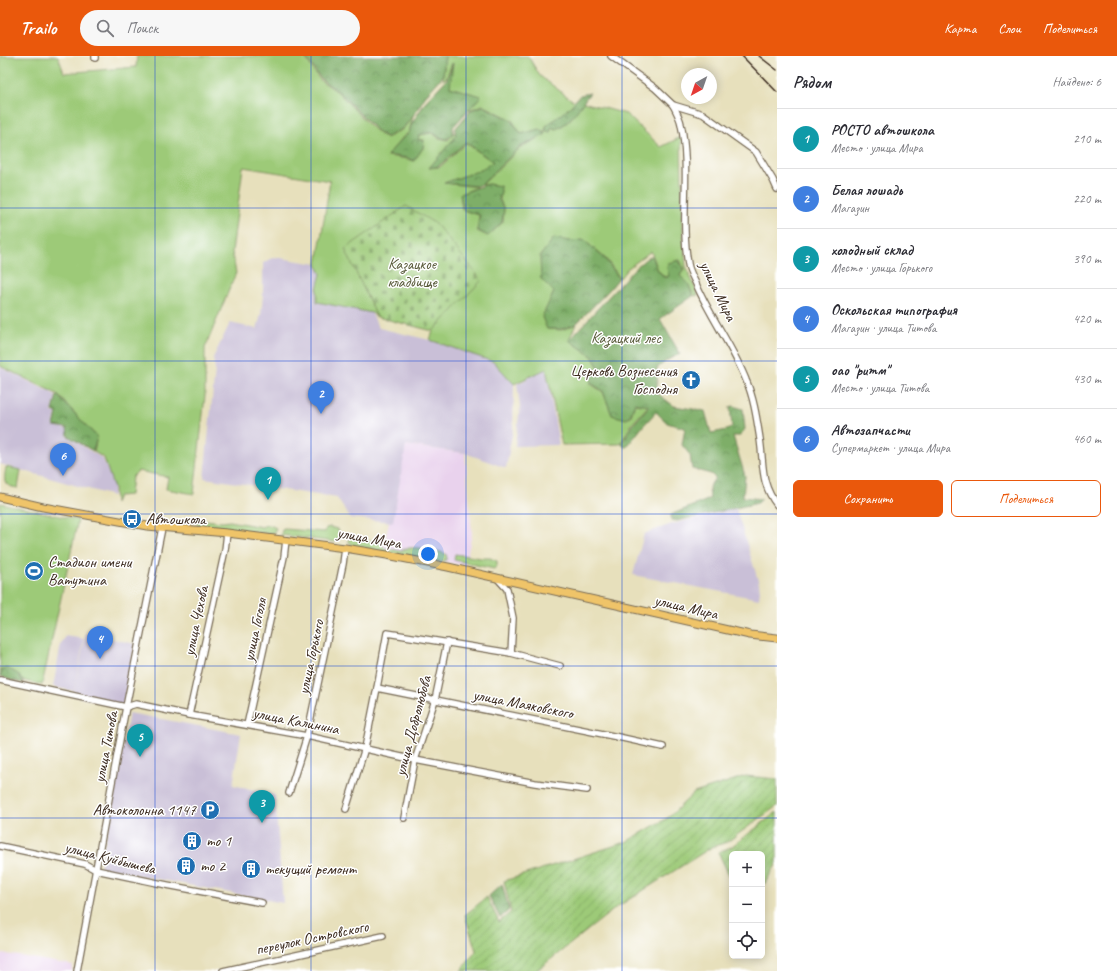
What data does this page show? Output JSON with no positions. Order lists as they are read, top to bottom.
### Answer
{
  "streets": {
    "main road": ["улица Мира"],
    "street": [
      "улица Чехова",
      "улица Гоголя",
      "улица Горького",
      "улица Маяковского",
      "улица Калинина",
      "улица Добролюбова",
      "улица Титова",
      "улица Куйбышева",
      "переулок Островского"
    ]
  },
  "crossings": [
    ["улица Мира", "улица Чехова"],
    ["улица Мира", "улица Гоголя"],
    ["улица Мира", "улица Горького"],
    ["улица Мира", "улица Титова"],
    ["улица Чехова", "улица Калинина"],
    ["улица Гоголя", "улица Калинина"],
    ["улица Горького", "улица Калинина"],
    ["улица Маяковского", "улица Добролюбова"],
    ["улица Калинина", "улица Добролюбова"],
    ["улица Калинина", "улица Титова"],
    ["улица Титова", "улица Куйбышева"]
  ],
  "parks": ["Казацкое кладбище", "Казацкий лес"],
  "places": {
    "church": ["Церковь Вознесения Господня"],
    "bus stop": ["Автошкола"],
    "sports": ["Стадион имени Ватутина"],
    "parking": ["Автоколонна 1147"],
    "building": ["то 1", "то 2", "текущий ремонт"]
  },
  "north": "bottom left",
  "page": {
    "header": "Trailo",
    "search": "Поиск",
    "nav": ["Карта", "Слои", "Поделиться"],
    "heading": ["Рядом", "Найдено: 6"],
    "list": [
      {
        "mark": "1",
        "name": "РОСТО автошкола",
        "note": "Место · улица Мира",
        "value": "210 m"
      },
      {
        "mark": "2",
        "name": "Белая лошадь",
        "note": "Магазин",
        "value": "220 m"
      },
      {
        "mark": "3",
        "name": "холодный склад",
        "note": "Место · улица Горького",
        "value": "390 m"
      },
      {
        "mark": "4",
        "name": "Оскольская типография",
        "note": "Магазин · улица Титова",
        "value": "420 m"
      },
      {
        "mark": "5",
        "name": "оао \"ритм\"",
        "note": "Место · улица Титова",
        "value": "430 m"
      },
      {
        "mark": "6",
        "name": "Автозапчасти",
        "note": "Супермаркет · улица Мира",
        "value": "460 m"
      }
    ],
    "pins": [
      "2",
      "6",
      "1",
      "4",
      "5",
      "3"
    ],
    "buttons": ["Сохранить", "Поделиться"],
    "map_buttons": ["+", "−"]
  }
}
